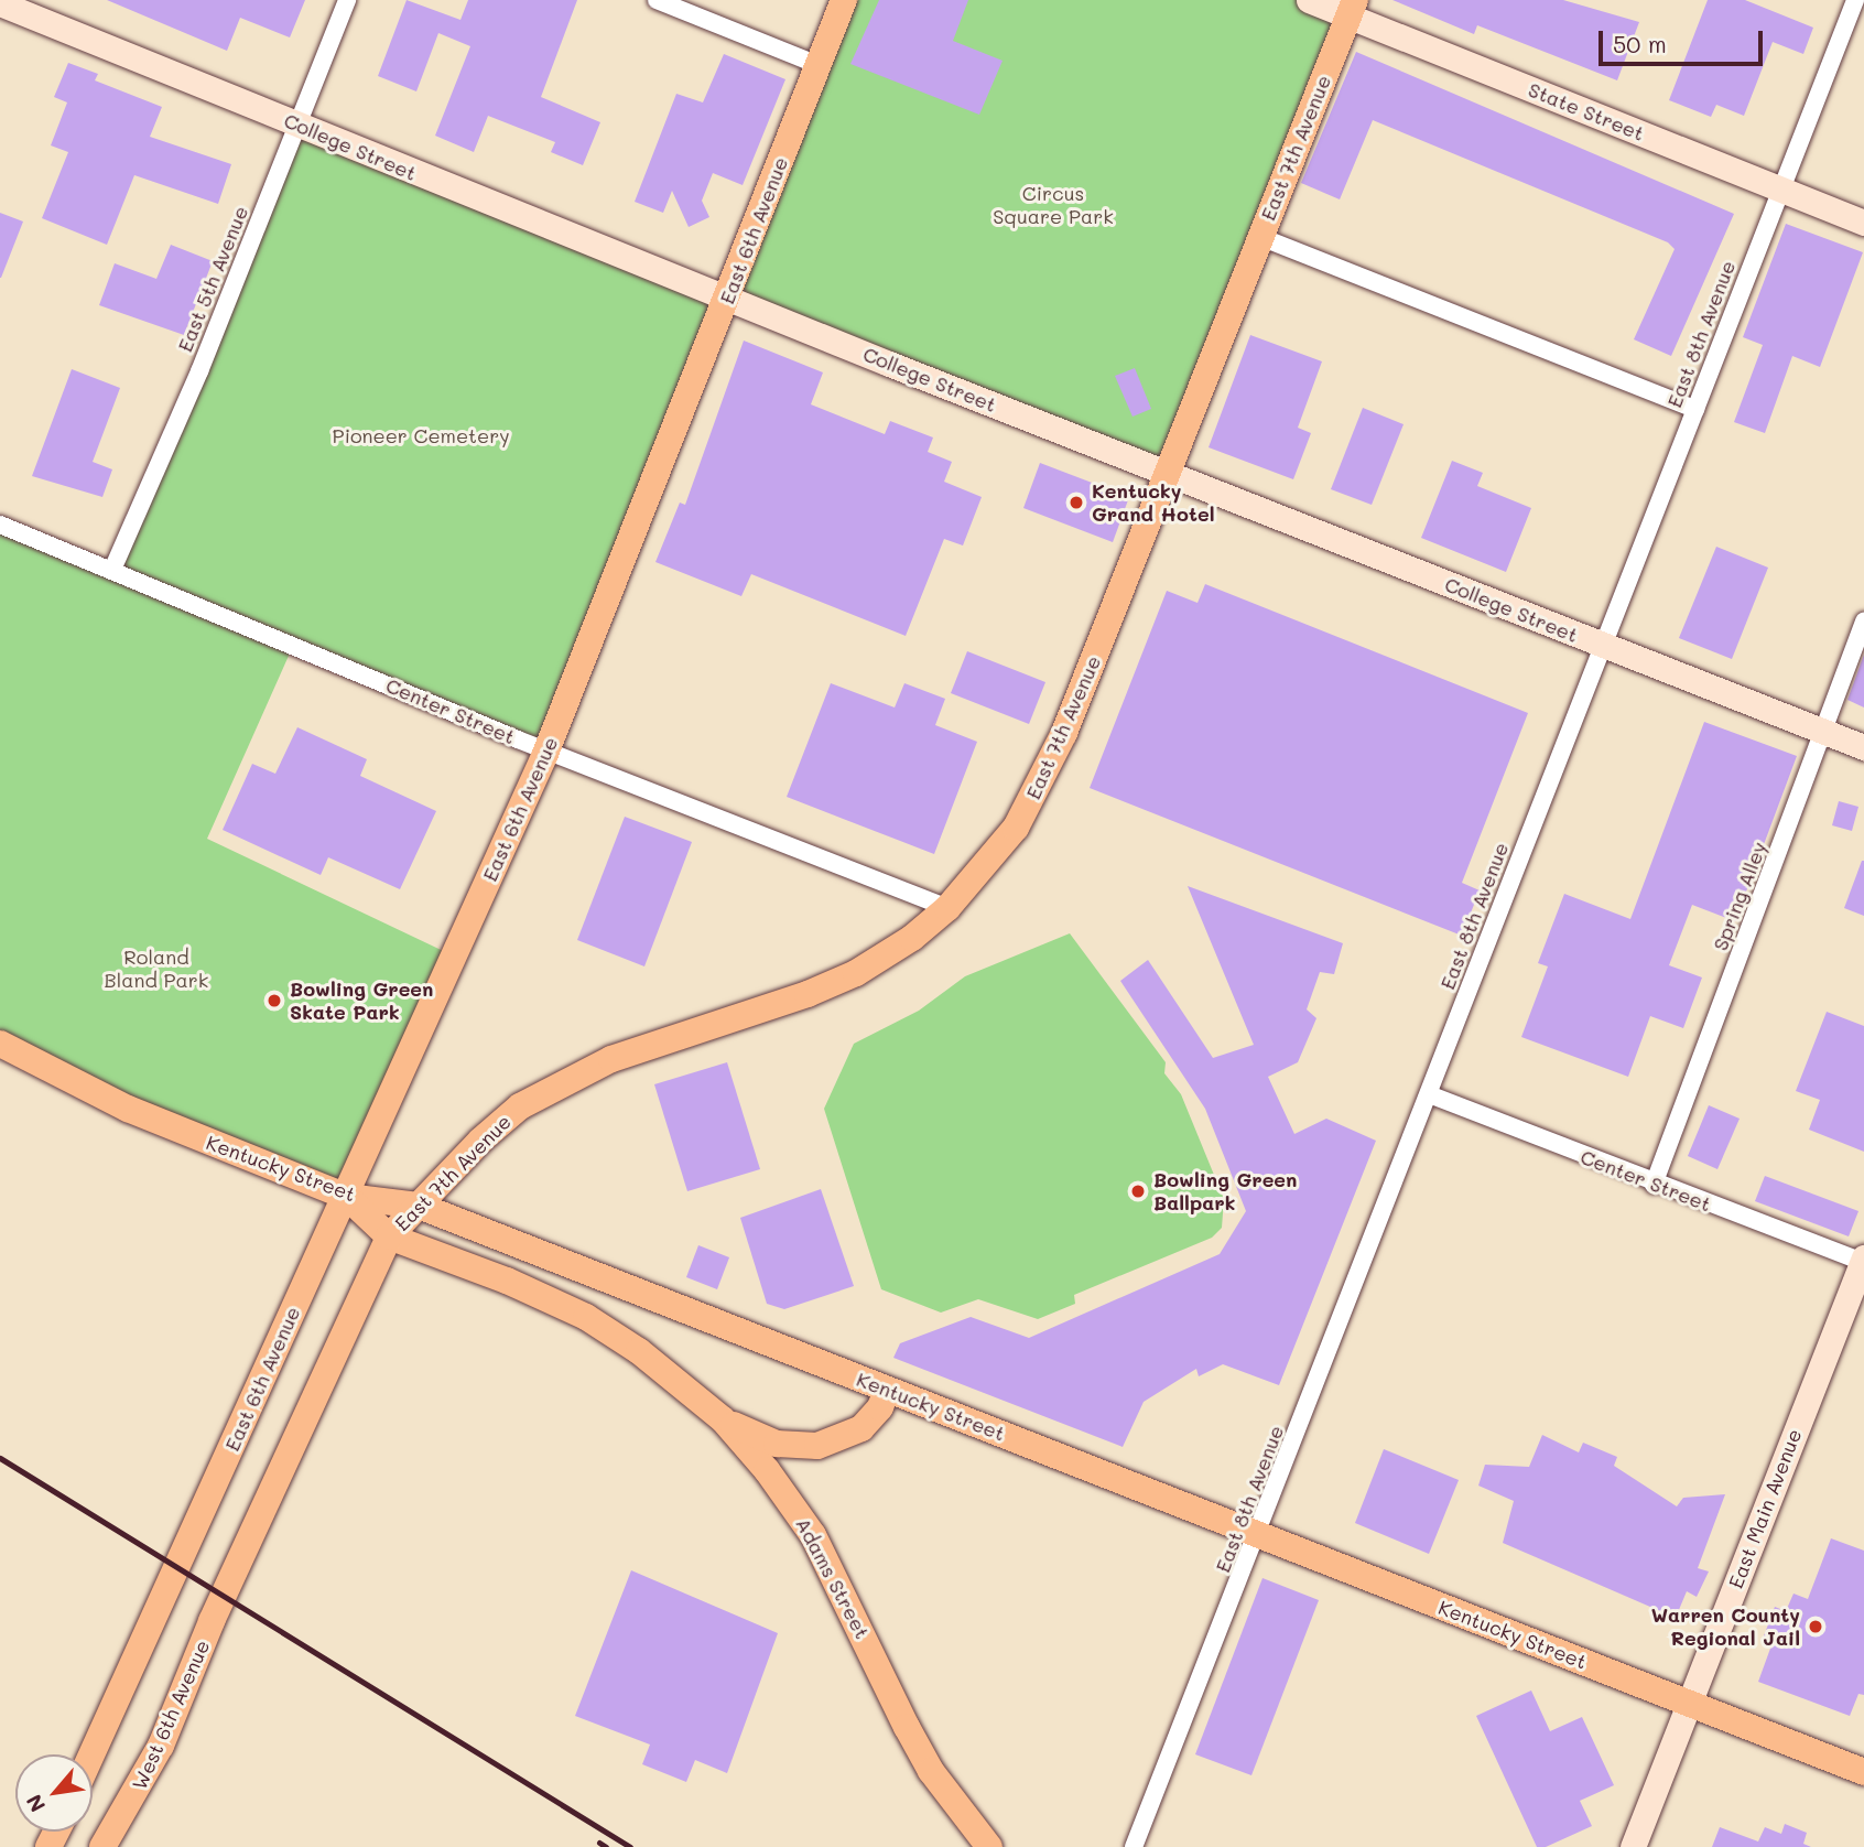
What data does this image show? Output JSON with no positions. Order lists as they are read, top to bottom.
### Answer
{
  "streets": {
    "main road": [
      "East 7th Avenue",
      "East 6th Avenue",
      "Kentucky Street",
      "Adams Street",
      "West 6th Avenue"
    ],
    "street": [
      "State Street",
      "College Street",
      "East 5th Avenue",
      "East 8th Avenue",
      "Center Street",
      "Spring Alley",
      "East Main Avenue"
    ]
  },
  "crossings": [
    ["State Street", "East 7th Avenue"],
    ["State Street", "East 8th Avenue"],
    ["College Street", "East 7th Avenue"],
    ["College Street", "East 6th Avenue"],
    ["College Street", "East 5th Avenue"],
    ["College Street", "East 8th Avenue"],
    ["College Street", "Spring Alley"],
    ["East 7th Avenue", "Center Street"],
    ["East 7th Avenue", "Kentucky Street"],
    ["East 7th Avenue", "Adams Street"],
    ["East 7th Avenue", "West 6th Avenue"],
    ["East 6th Avenue", "Center Street"],
    ["East 6th Avenue", "Kentucky Street"],
    ["East 6th Avenue", "Adams Street"],
    ["East 5th Avenue", "Center Street"],
    ["East 8th Avenue", "Center Street"],
    ["East 8th Avenue", "Kentucky Street"],
    ["Center Street", "Spring Alley"],
    ["Center Street", "East Main Avenue"],
    ["Kentucky Street", "East Main Avenue"],
    ["Kentucky Street", "Adams Street"],
    ["Adams Street", "West 6th Avenue"]
  ],
  "parks": ["Circus Square Park", "Pioneer Cemetery", "Roland Bland Park"],
  "places": [
    "Kentucky Grand Hotel",
    "Bowling Green Skate Park",
    "Bowling Green Ballpark",
    "Warren County Regional Jail"
  ],
  "scale_bar": "50 m",
  "north": "bottom left"
}
